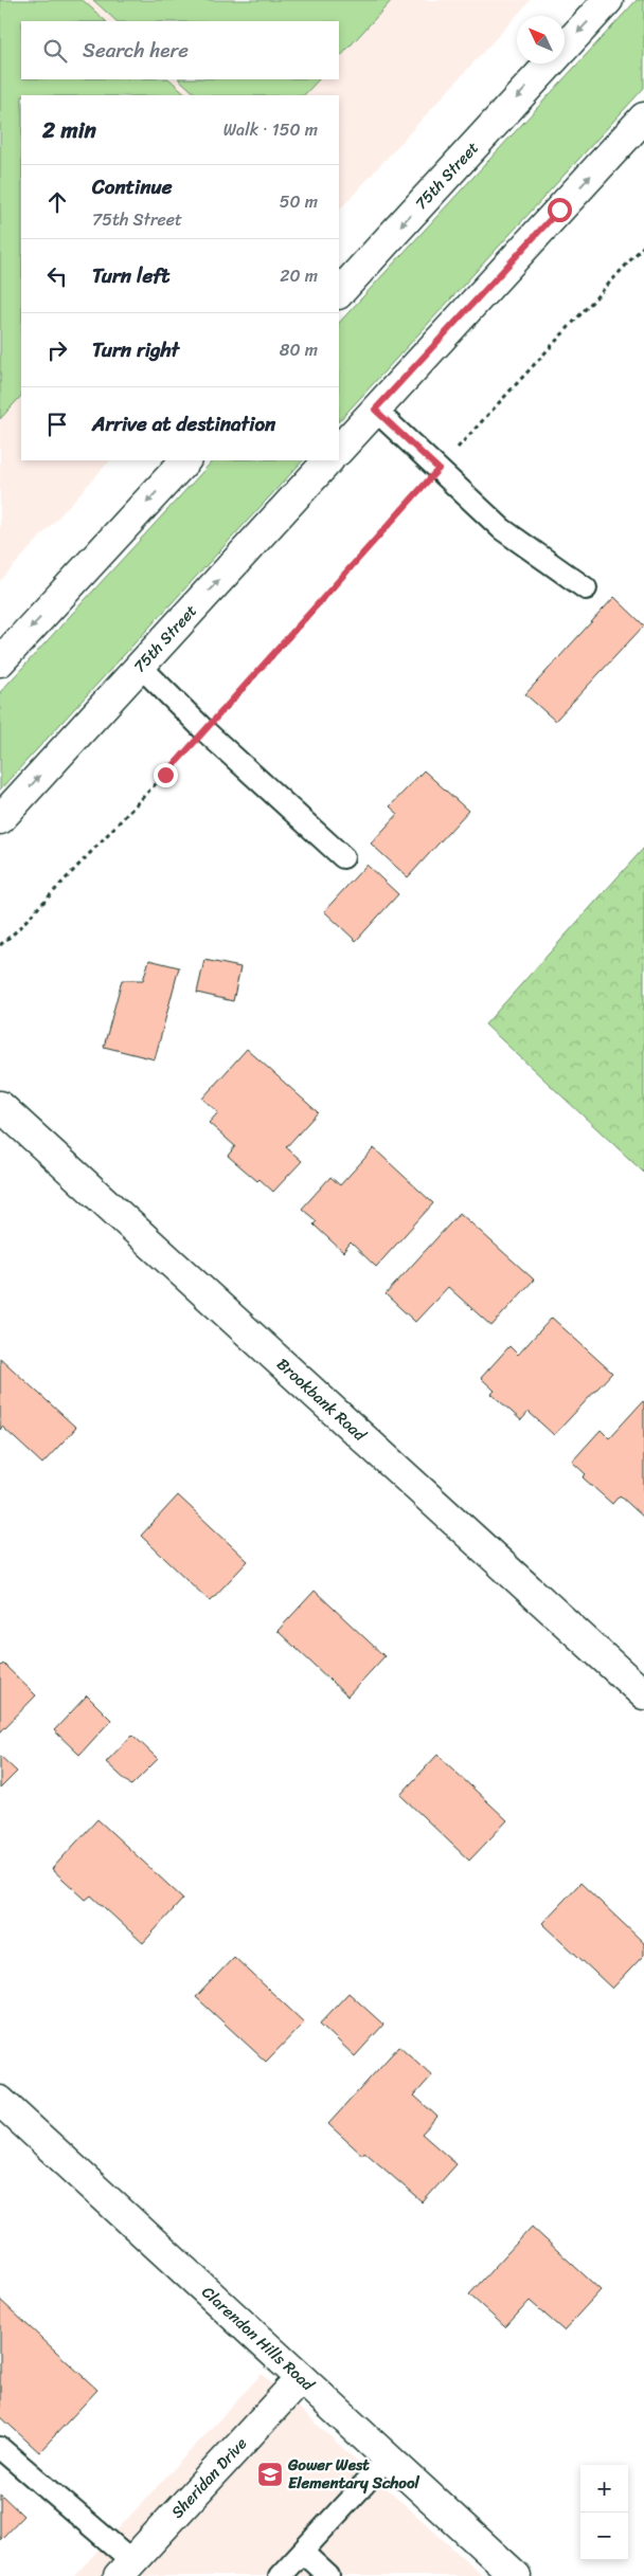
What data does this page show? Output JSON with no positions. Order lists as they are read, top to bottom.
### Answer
{
  "streets": {
    "street": [
      "75th Street",
      "Brookbank Road",
      "Clarendon Hills Road",
      "Sheridan Drive"
    ]
  },
  "crossings": [
    ["Clarendon Hills Road", "Sheridan Drive"]
  ],
  "places": {
    "school or university": ["Gower West Elementary School"]
  },
  "north": "top left",
  "page": {
    "search": "Search here",
    "heading": ["2 min", "Walk · 150 m"],
    "list": [
      ["Continue", "75th Street", "50 m"],
      ["Turn left", "20 m"],
      ["Turn right", "80 m"],
      "Arrive at destination"
    ],
    "map_buttons": ["+", "−"]
  }
}
